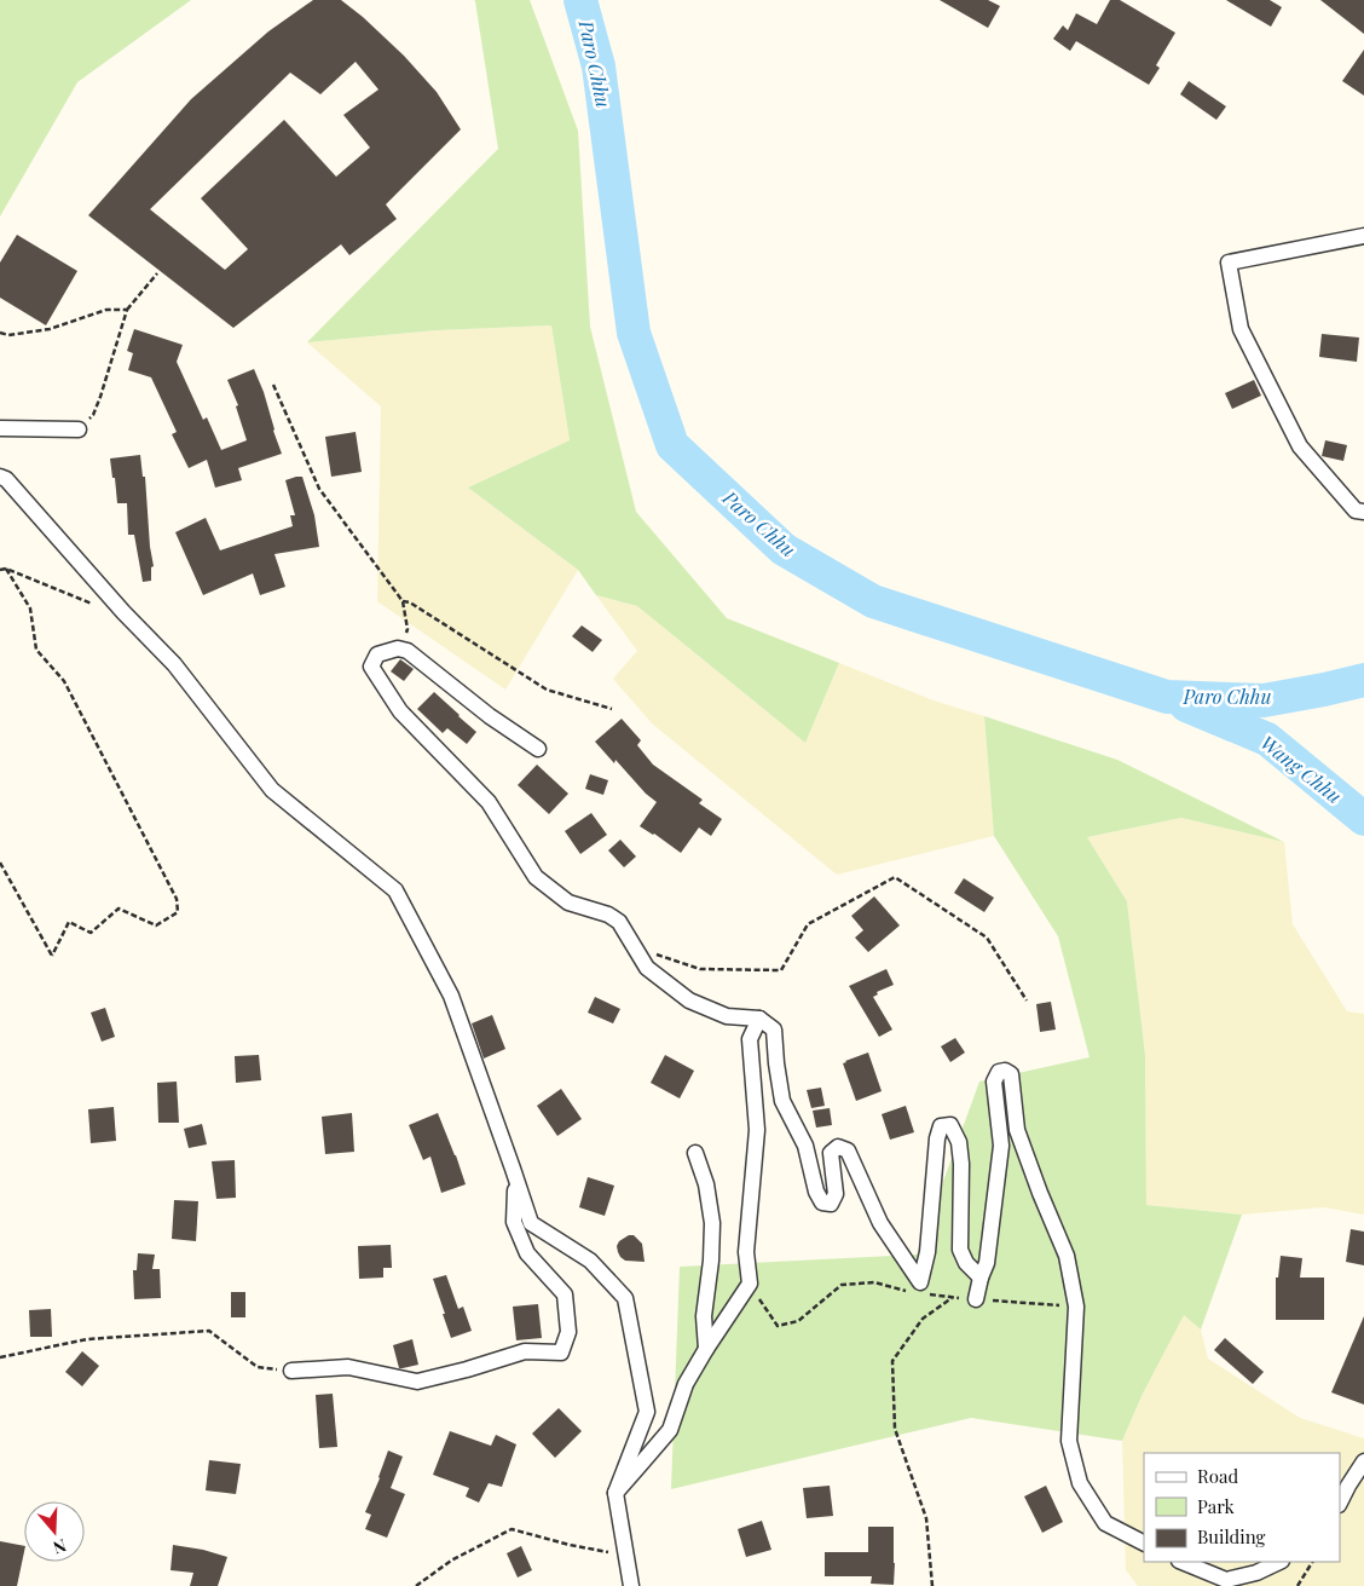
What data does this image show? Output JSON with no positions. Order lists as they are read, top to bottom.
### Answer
{
  "water": ["Paro Chhu", "Wang Chhu"],
  "legend": ["Road", "Park", "Building"],
  "north": "bottom"
}
